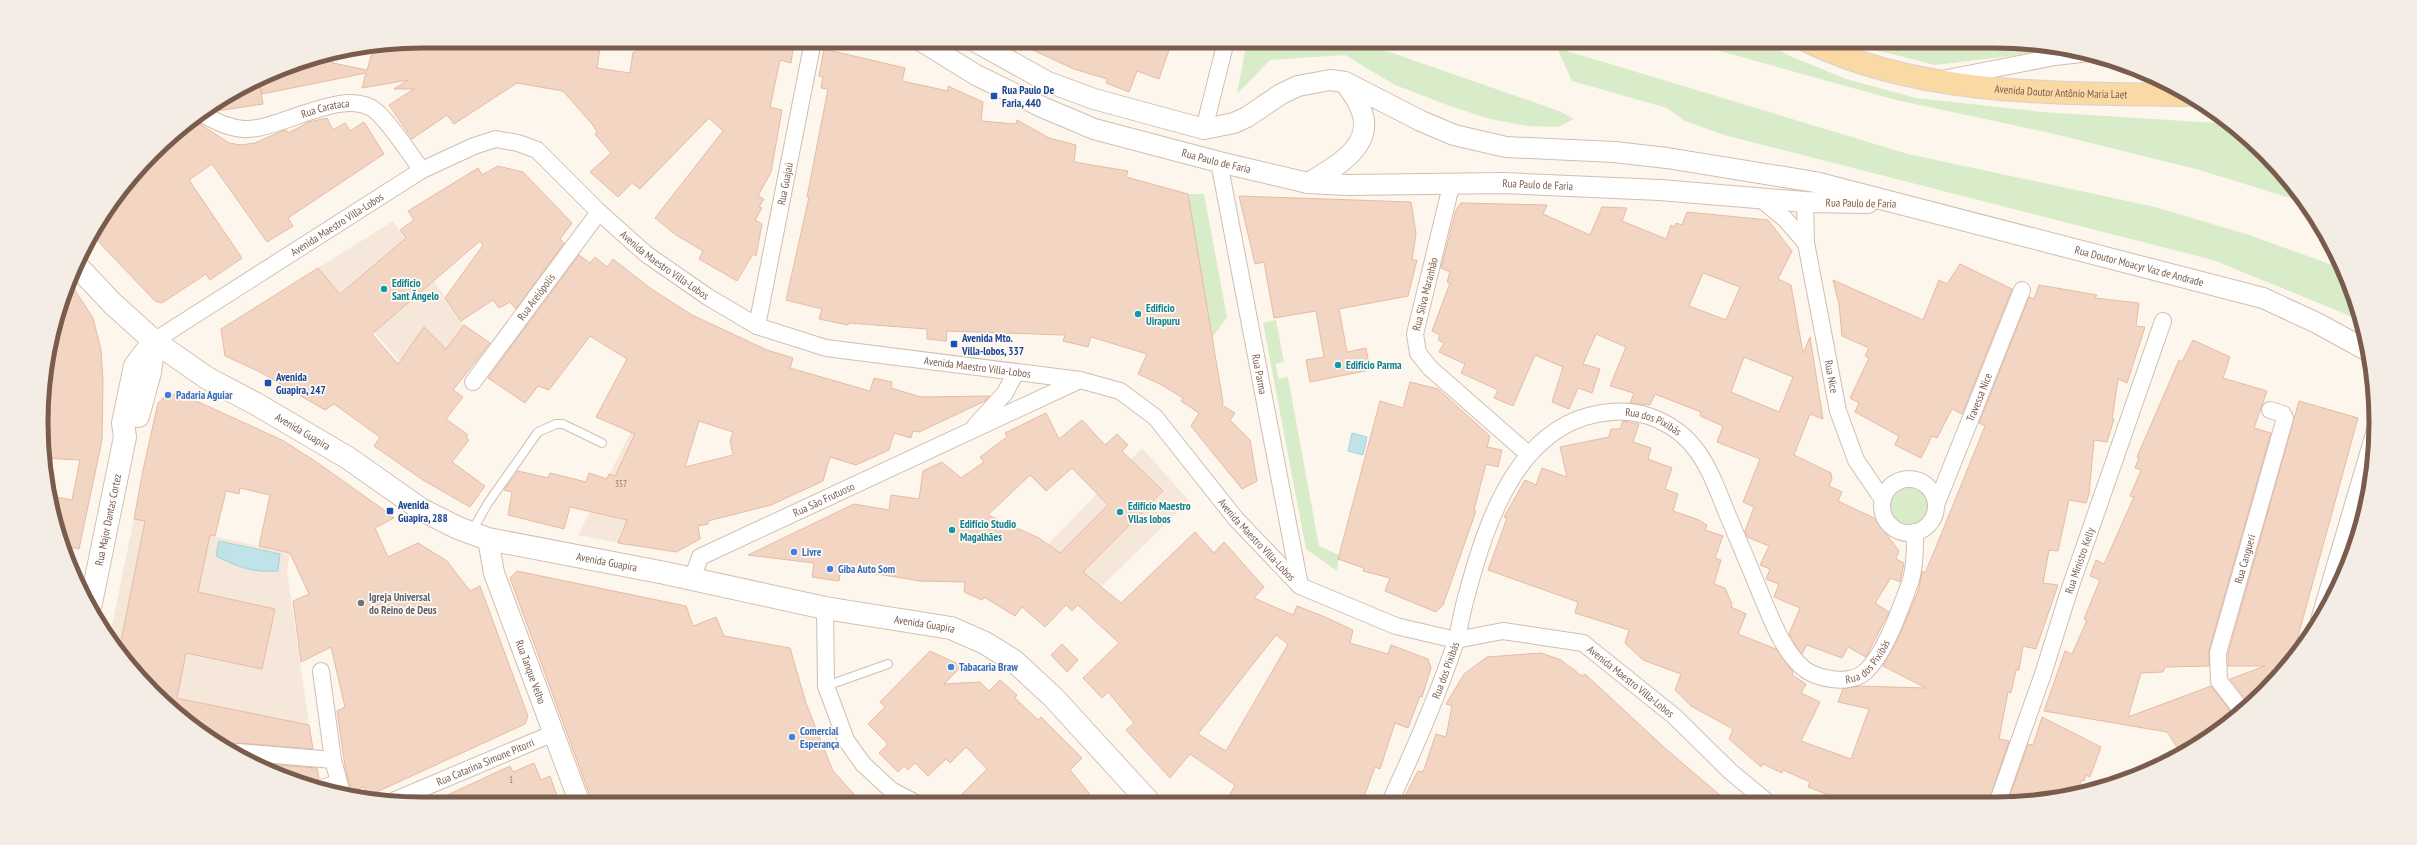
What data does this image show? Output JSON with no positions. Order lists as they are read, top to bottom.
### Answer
{
  "streets": {
    "main road": ["Avenida Doutor Antônio Maria Laet", "Avenida Guapira", "Rua Major Dantas Cortez"],
    "street": [
      "Rua Carataca",
      "Rua Paulo de Faria",
      "Rua Guajaú",
      "Avenida Maestro Villa-Lobos",
      "Rua Doutor Moacyr Vaz de Andrade",
      "Rua Silva Maranhão",
      "Rua Areiópolis",
      "Rua Parma",
      "Rua Nice",
      "Travessa Nice",
      "Rua dos Pixibás",
      "Rua São Frutuoso",
      "Rua Cangueri",
      "Rua Ministro Kelly",
      "Rua Tanque Velho",
      "Rua Catarina Simone Pitorri"
    ]
  },
  "crossings": [
    ["Rua Carataca", "Avenida Maestro Villa-Lobos"],
    ["Rua Paulo de Faria", "Rua Doutor Moacyr Vaz de Andrade"],
    ["Rua Paulo de Faria", "Rua Silva Maranhão"],
    ["Rua Paulo de Faria", "Rua Parma"],
    ["Rua Paulo de Faria", "Rua Nice"],
    ["Rua Guajaú", "Avenida Maestro Villa-Lobos"],
    ["Avenida Maestro Villa-Lobos", "Rua Areiópolis"],
    ["Avenida Maestro Villa-Lobos", "Rua Parma"],
    ["Avenida Maestro Villa-Lobos", "Rua dos Pixibás"],
    ["Avenida Maestro Villa-Lobos", "Avenida Guapira"],
    ["Avenida Maestro Villa-Lobos", "Rua São Frutuoso"],
    ["Avenida Maestro Villa-Lobos", "Rua Major Dantas Cortez"],
    ["Rua Silva Maranhão", "Rua dos Pixibás"],
    ["Rua Nice", "Travessa Nice"],
    ["Rua Nice", "Rua dos Pixibás"],
    ["Travessa Nice", "Rua dos Pixibás"],
    ["Avenida Guapira", "Rua São Frutuoso"],
    ["Avenida Guapira", "Rua Major Dantas Cortez"],
    ["Avenida Guapira", "Rua Tanque Velho"],
    ["Rua Tanque Velho", "Rua Catarina Simone Pitorri"]
  ],
  "places": {
    "transit": [
      "Rua Paulo De Faria, 440",
      "Avenida Mto. Villa-lobos, 337",
      "Avenida Guapira, 247",
      "Avenida Guapira, 288"
    ],
    "other": [
      "Edifício Sant Ãngelo",
      "Edifício Uirapuru",
      "Edifício Parma",
      "Padaria Aguiar",
      "Edifício Maestro Vllas lobos",
      "Edifício Studio Magalhães",
      "Livre",
      "Giba Auto Som",
      "Igreja Universal do Reino de Deus",
      "Tabacaria Braw",
      "Comercial Esperança"
    ]
  },
  "house_numbers": ["357", "1"]
}
